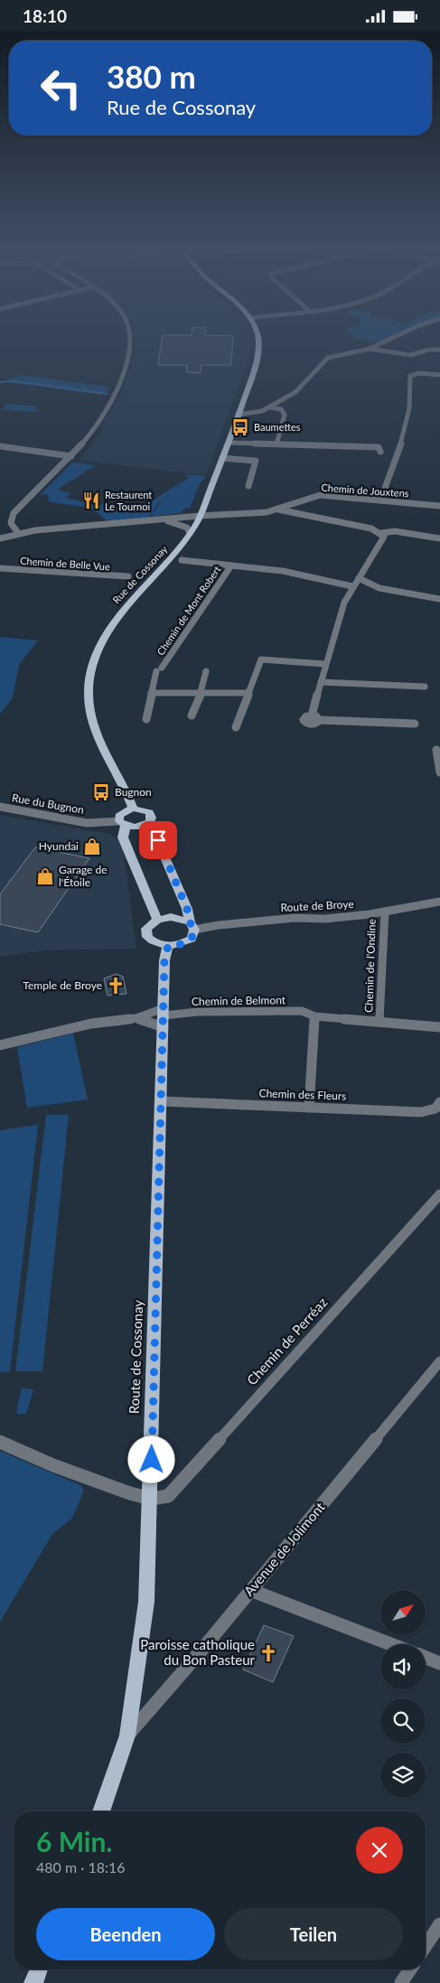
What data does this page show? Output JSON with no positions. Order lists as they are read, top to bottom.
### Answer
{
  "streets": {
    "main road": ["Rue de Cossonay", "Route de Cossonay"],
    "street": [
      "Chemin de Jouxtens",
      "Chemin de Belle Vue",
      "Chemin de Mont Robert",
      "Rue du Bugnon",
      "Route de Broye",
      "Chemin de l'Ondine",
      "Chemin de Belmont",
      "Chemin des Fleurs",
      "Chemin de Perréaz",
      "Avenue de Jolimont"
    ]
  },
  "crossings": [
    ["Chemin de Jouxtens", "Rue de Cossonay"],
    ["Route de Broye", "Chemin de l'Ondine"],
    ["Route de Broye", "Route de Cossonay"],
    ["Chemin de l'Ondine", "Chemin de Belmont"],
    ["Chemin de Belmont", "Route de Cossonay"],
    ["Chemin des Fleurs", "Route de Cossonay"],
    ["Chemin de Perréaz", "Route de Cossonay"],
    ["Route de Cossonay", "Avenue de Jolimont"]
  ],
  "places": {
    "bus stop": ["Baumettes", "Bugnon"],
    "restaurant": ["Restaurent Le Tournoi"],
    "shop": ["Hyundai", "Garage de l'Étoile"],
    "church": ["Temple de Broye", "Paroisse catholique du Bon Pasteur"]
  },
  "north": "top right",
  "page": {
    "status": "18:10",
    "turn": ["380 m", "Rue de Cossonay"],
    "heading": ["6 Min.", "480 m · 18:16"],
    "buttons": ["Beenden", "Teilen"]
  }
}
